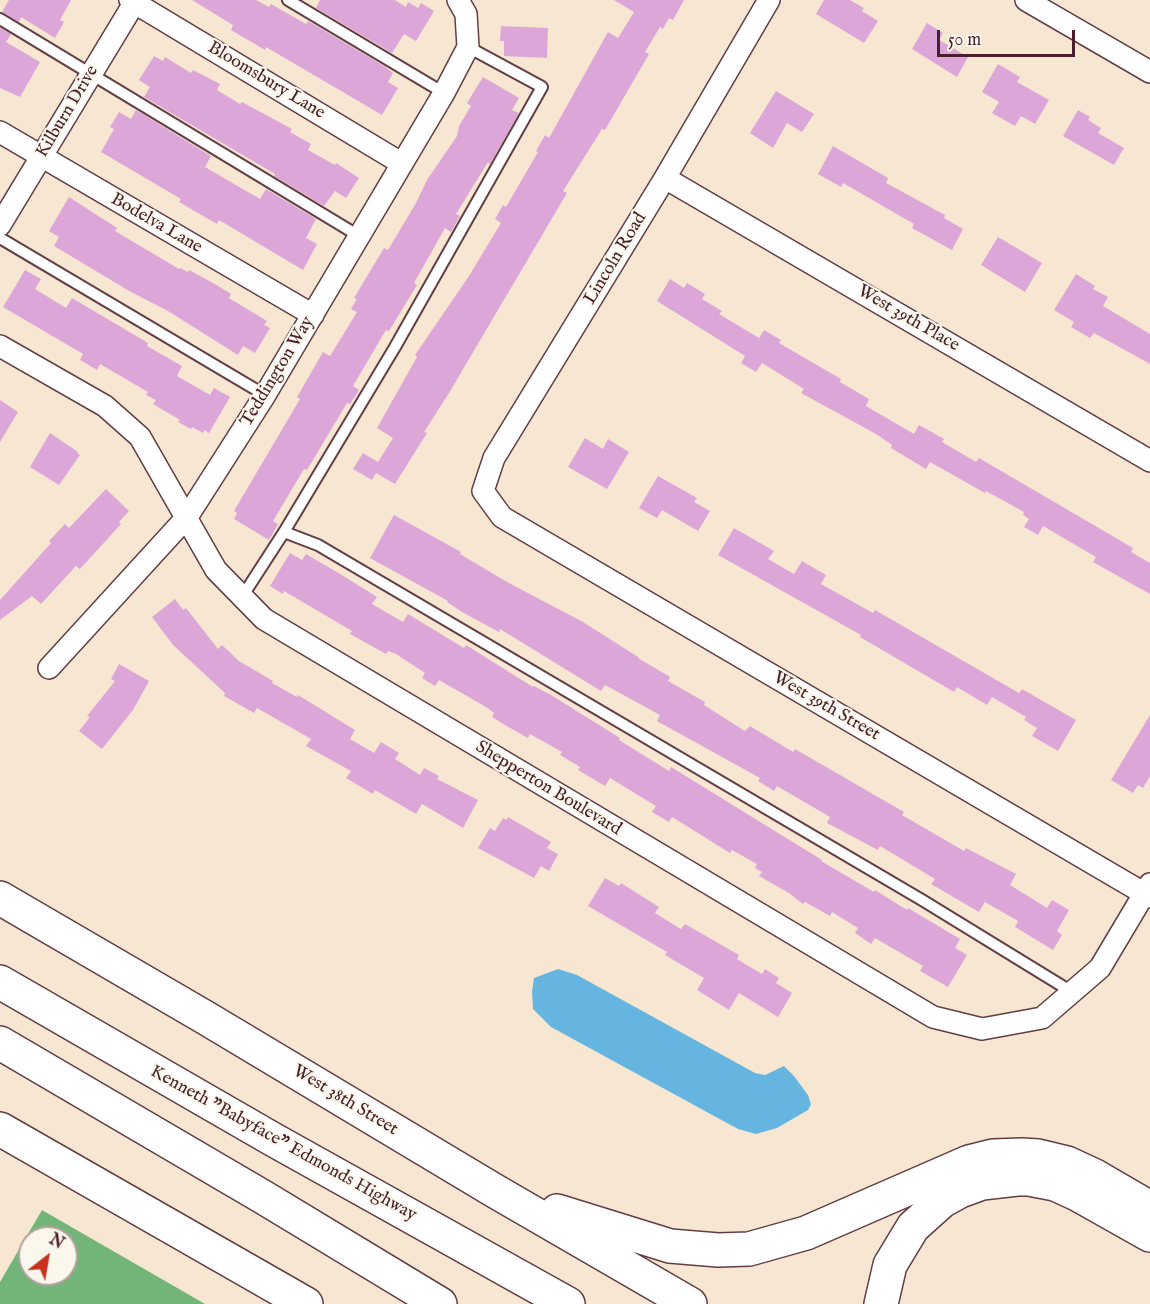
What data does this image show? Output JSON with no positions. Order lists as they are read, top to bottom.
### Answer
{
  "streets": {
    "main road": ["West 38th Street", "Kenneth \"Babyface\" Edmonds Highway"],
    "street": [
      "Bloomsbury Lane",
      "Kilburn Drive",
      "Bodelva Lane",
      "Lincoln Road",
      "West 39th Place",
      "Teddington Way",
      "West 39th Street",
      "Shepperton Boulevard"
    ]
  },
  "crossings": [
    ["Bloomsbury Lane", "Kilburn Drive"],
    ["Bloomsbury Lane", "Teddington Way"],
    ["Kilburn Drive", "Bodelva Lane"],
    ["Bodelva Lane", "Teddington Way"],
    ["Lincoln Road", "West 39th Place"],
    ["Lincoln Road", "West 39th Street"],
    ["Teddington Way", "Shepperton Boulevard"],
    ["West 39th Street", "Shepperton Boulevard"]
  ],
  "scale_bar": "50 m",
  "north": "top right"
}
